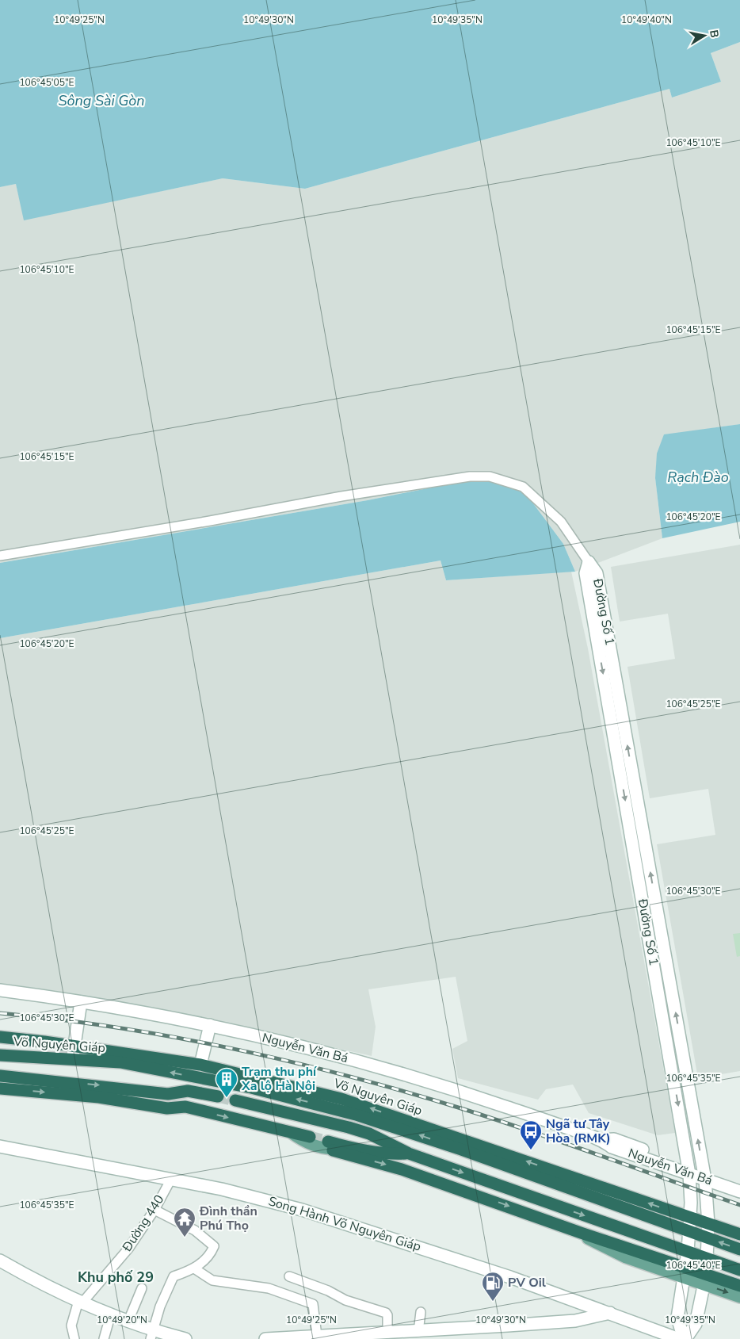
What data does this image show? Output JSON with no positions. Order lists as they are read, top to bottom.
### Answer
{
  "streets": {
    "highway": ["Võ Nguyên Giáp"],
    "main road": ["Đường Số 1", "Nguyễn Văn Bá", "Song Hành Võ Nguyên Giáp"],
    "street": ["Đường 440"]
  },
  "crossings": [
    ["Đường Số 1", "Võ Nguyên Giáp"],
    ["Đường Số 1", "Nguyễn Văn Bá"],
    ["Đường 440", "Song Hành Võ Nguyên Giáp"]
  ],
  "districts": ["Khu phố 29"],
  "water": ["Sông Sài Gòn", "Rạch Đào"],
  "places": {
    "building": ["Trạm thu phí Xa lộ Hà Nội"],
    "bus stop": ["Ngã tư Tây Hòa (RMK)"],
    "temple": ["Đình thần Phú Thọ"],
    "fuel station": ["PV Oil"]
  },
  "north": "right",
  "coordinates": [
    "10°49'25\"N",
    "10°49'30\"N",
    "10°49'35\"N",
    "10°49'40\"N",
    "106°45'05\"E",
    "106°45'10\"E",
    "106°45'15\"E",
    "106°45'20\"E",
    "106°45'25\"E",
    "106°45'30\"E",
    "106°45'35\"E",
    "106°45'40\"E",
    "10°49'20\"N"
  ]
}
